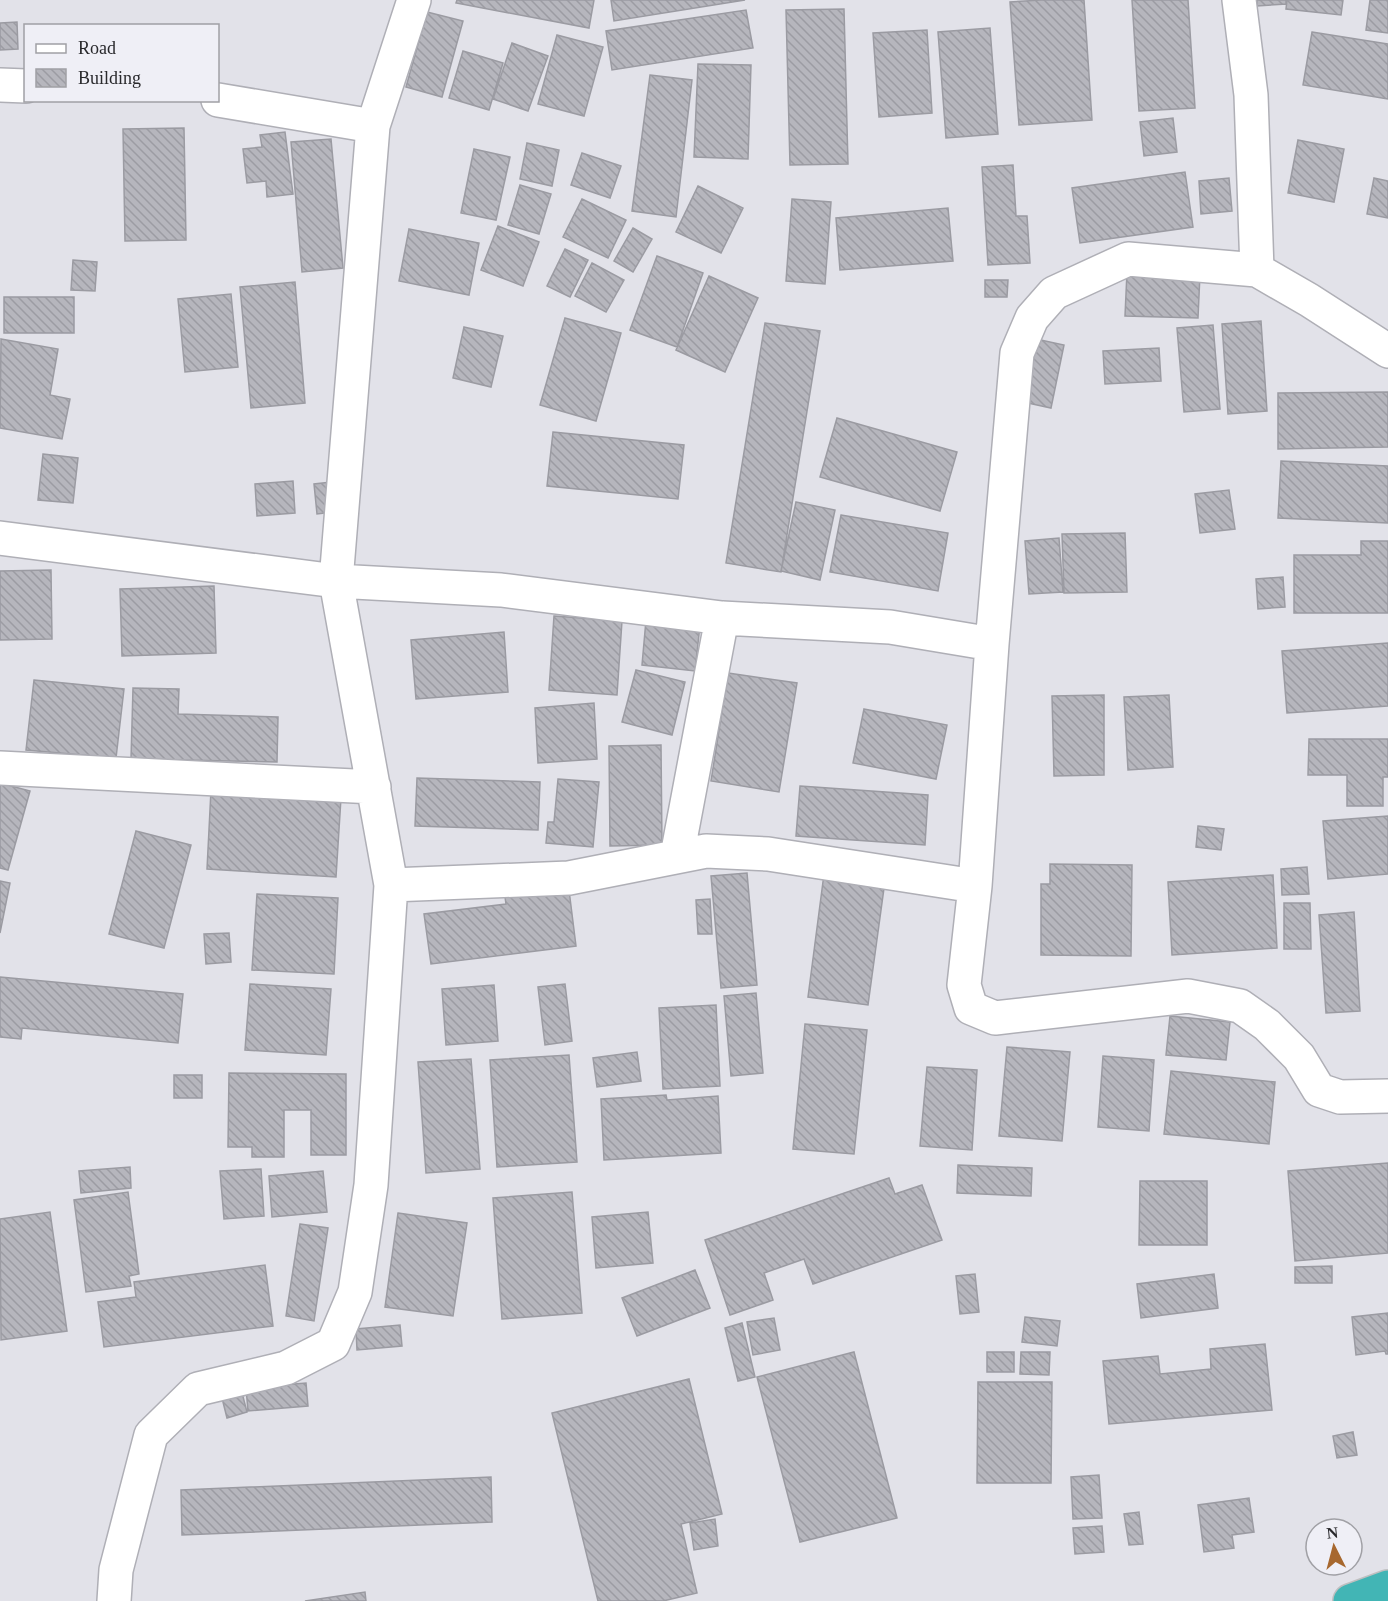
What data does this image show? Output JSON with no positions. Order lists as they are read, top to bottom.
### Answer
{
  "legend": ["Road", "Building"],
  "north": "top"
}
